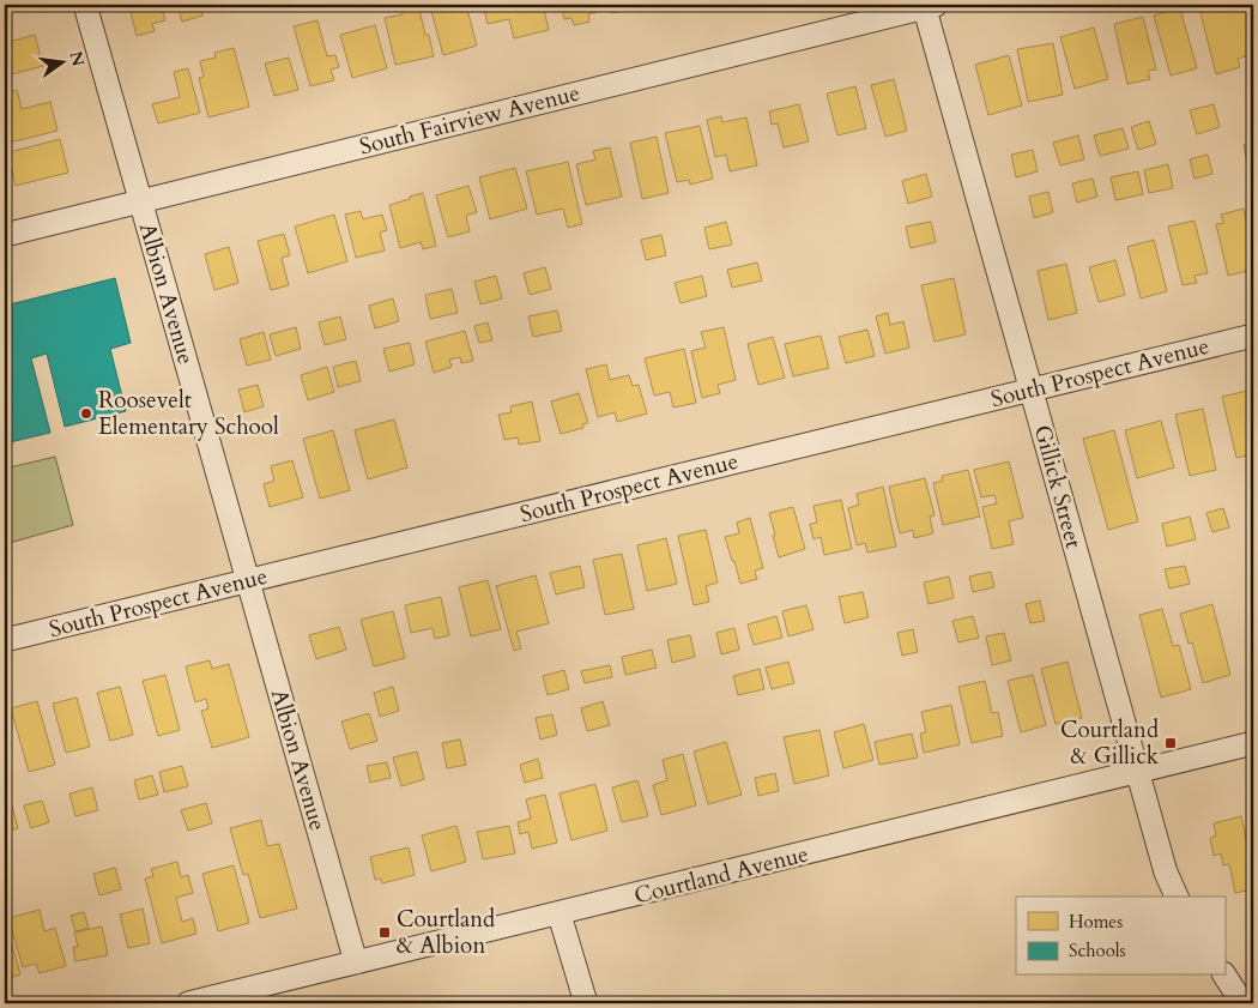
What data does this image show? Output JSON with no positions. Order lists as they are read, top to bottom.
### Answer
{
  "streets": {
    "street": [
      "South Fairview Avenue",
      "Albion Avenue",
      "South Prospect Avenue",
      "Gillick Street",
      "Courtland Avenue"
    ]
  },
  "crossings": [
    ["South Fairview Avenue", "Albion Avenue"],
    ["South Fairview Avenue", "Gillick Street"],
    ["Albion Avenue", "South Prospect Avenue"],
    ["Albion Avenue", "Courtland Avenue"],
    ["South Prospect Avenue", "Gillick Street"],
    ["Gillick Street", "Courtland Avenue"]
  ],
  "places": {
    "other": ["Roosevelt Elementary School"],
    "transit": ["Courtland & Gillick", "Courtland & Albion"]
  },
  "legend": ["Homes", "Schools"],
  "north": "right"
}
